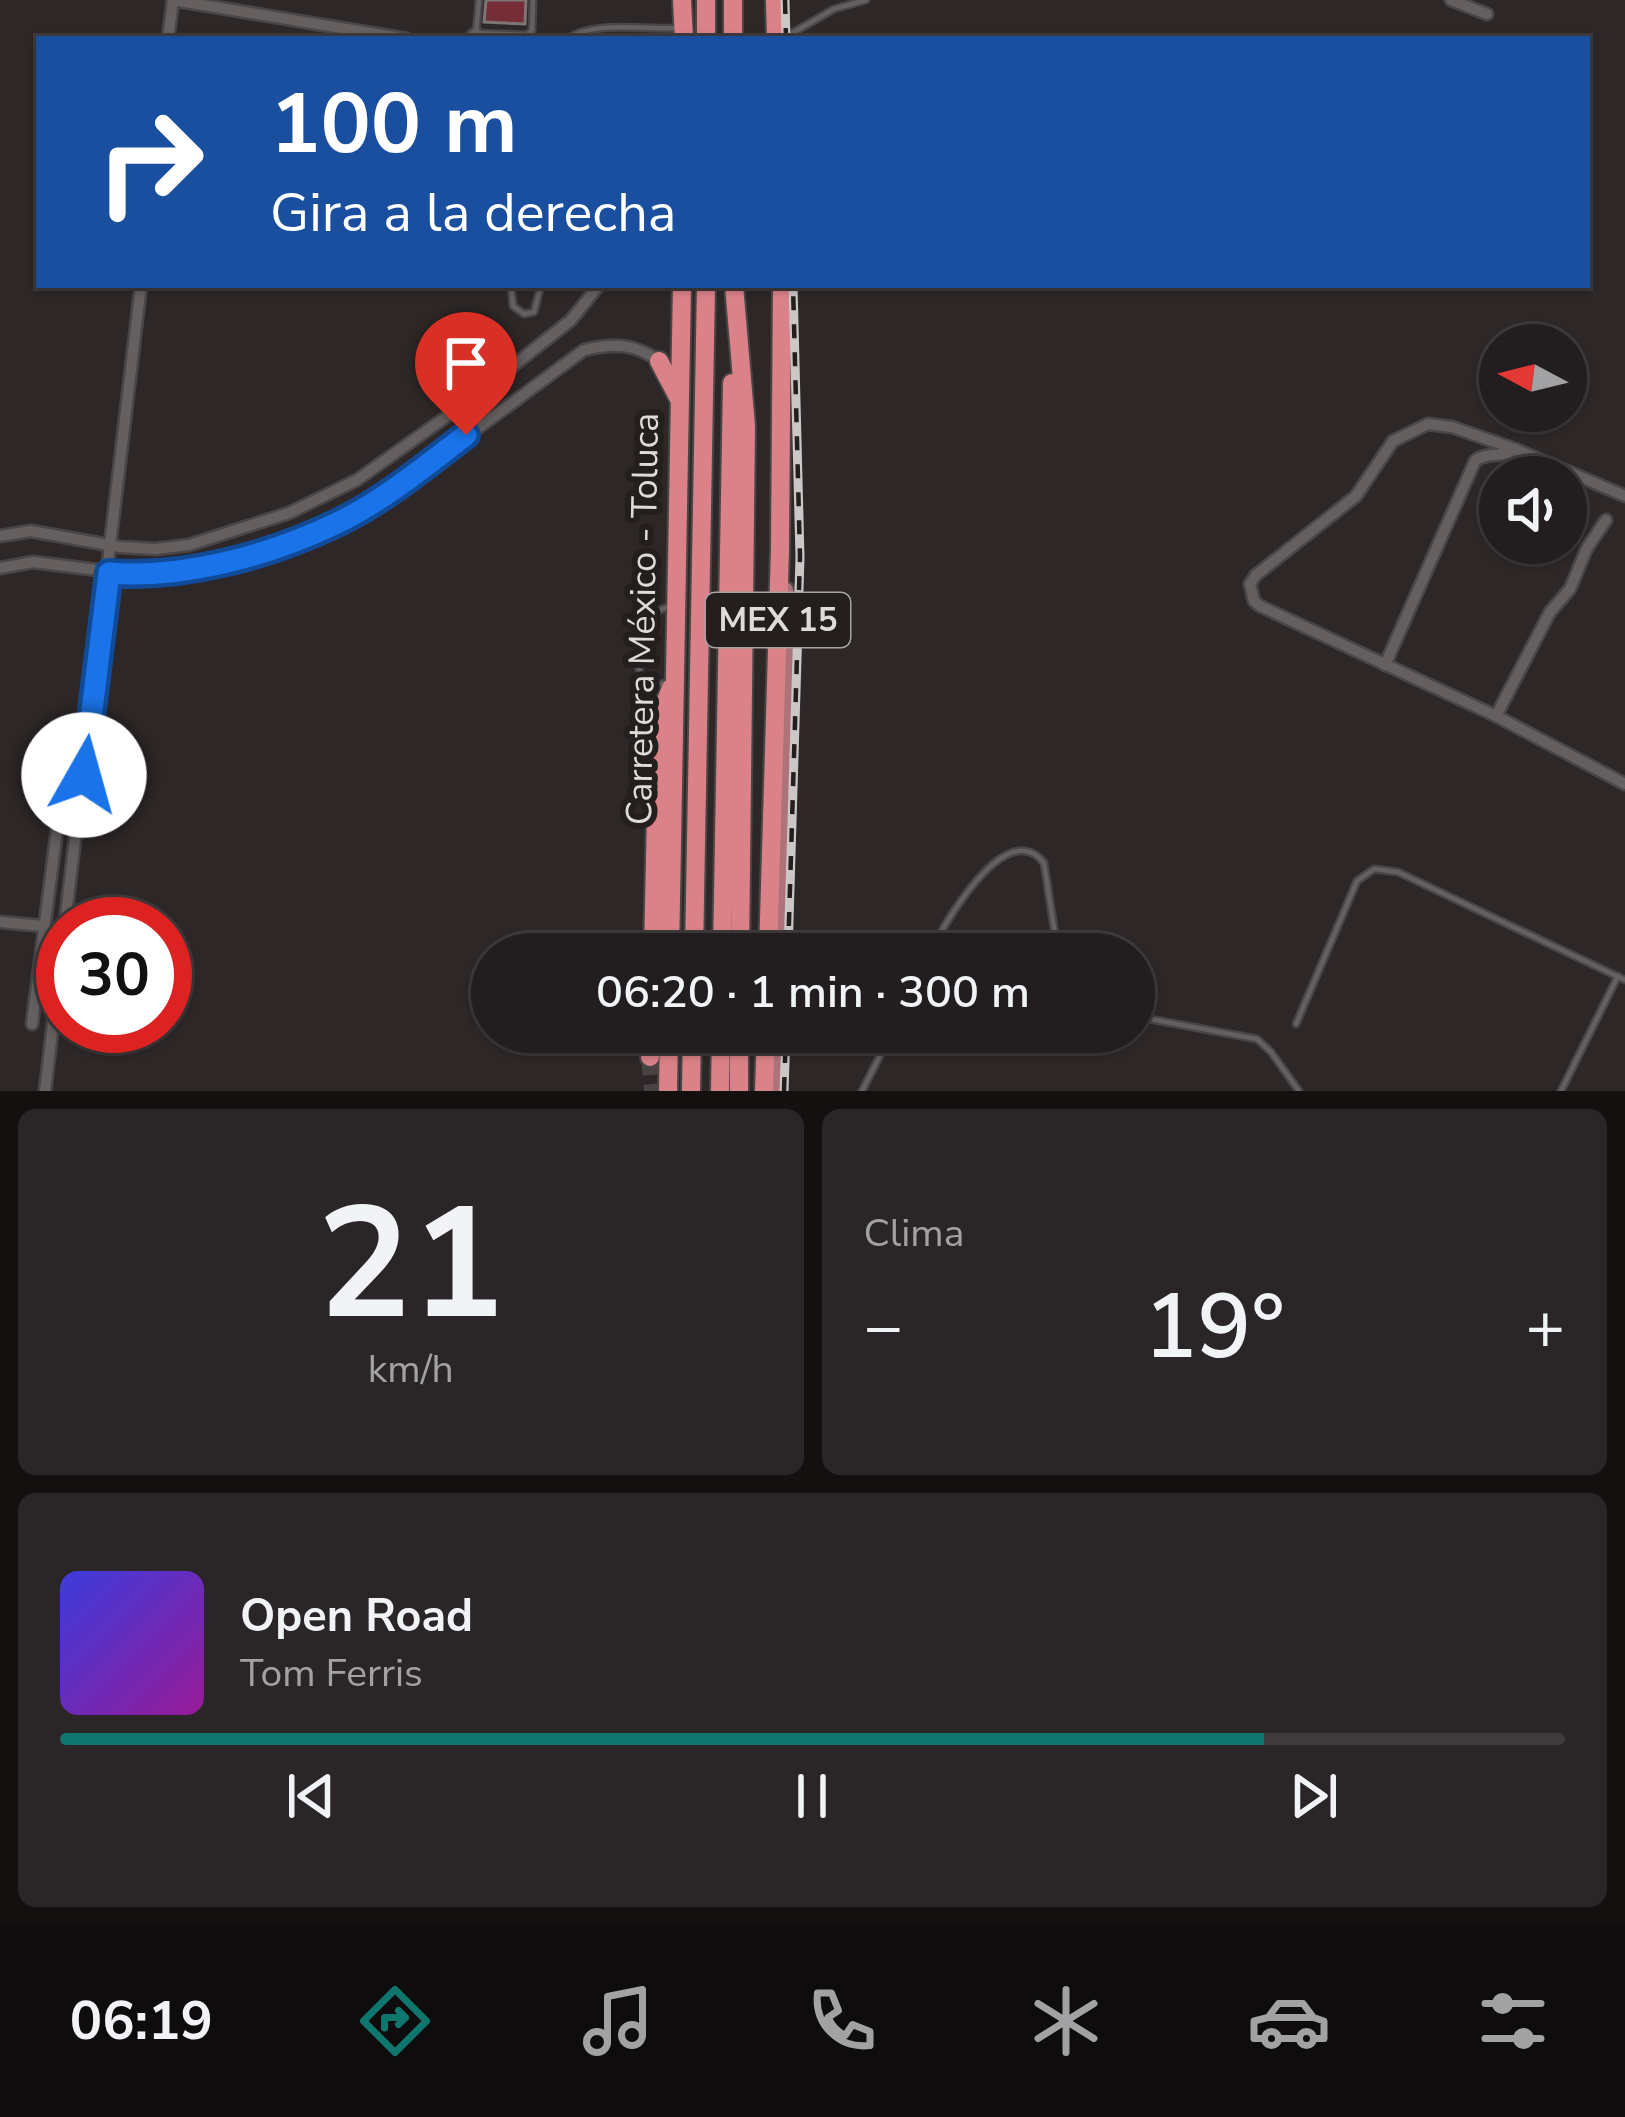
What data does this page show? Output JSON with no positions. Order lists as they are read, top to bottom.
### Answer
{
  "streets": {
    "highway": ["Carretera México - Toluca", "MEX 15"]
  },
  "north": "left",
  "page": {
    "turn": ["100 m", "Gira a la derecha"],
    "limit": "30",
    "trip": "06:20 · 1 min · 300 m",
    "tile": [
      ["21", "km/h"],
      "Clima"
    ],
    "heat": ["−", "19°", "+"],
    "song": ["Open Road", "Tom Ferris"],
    "tabs": "06:19"
  }
}
